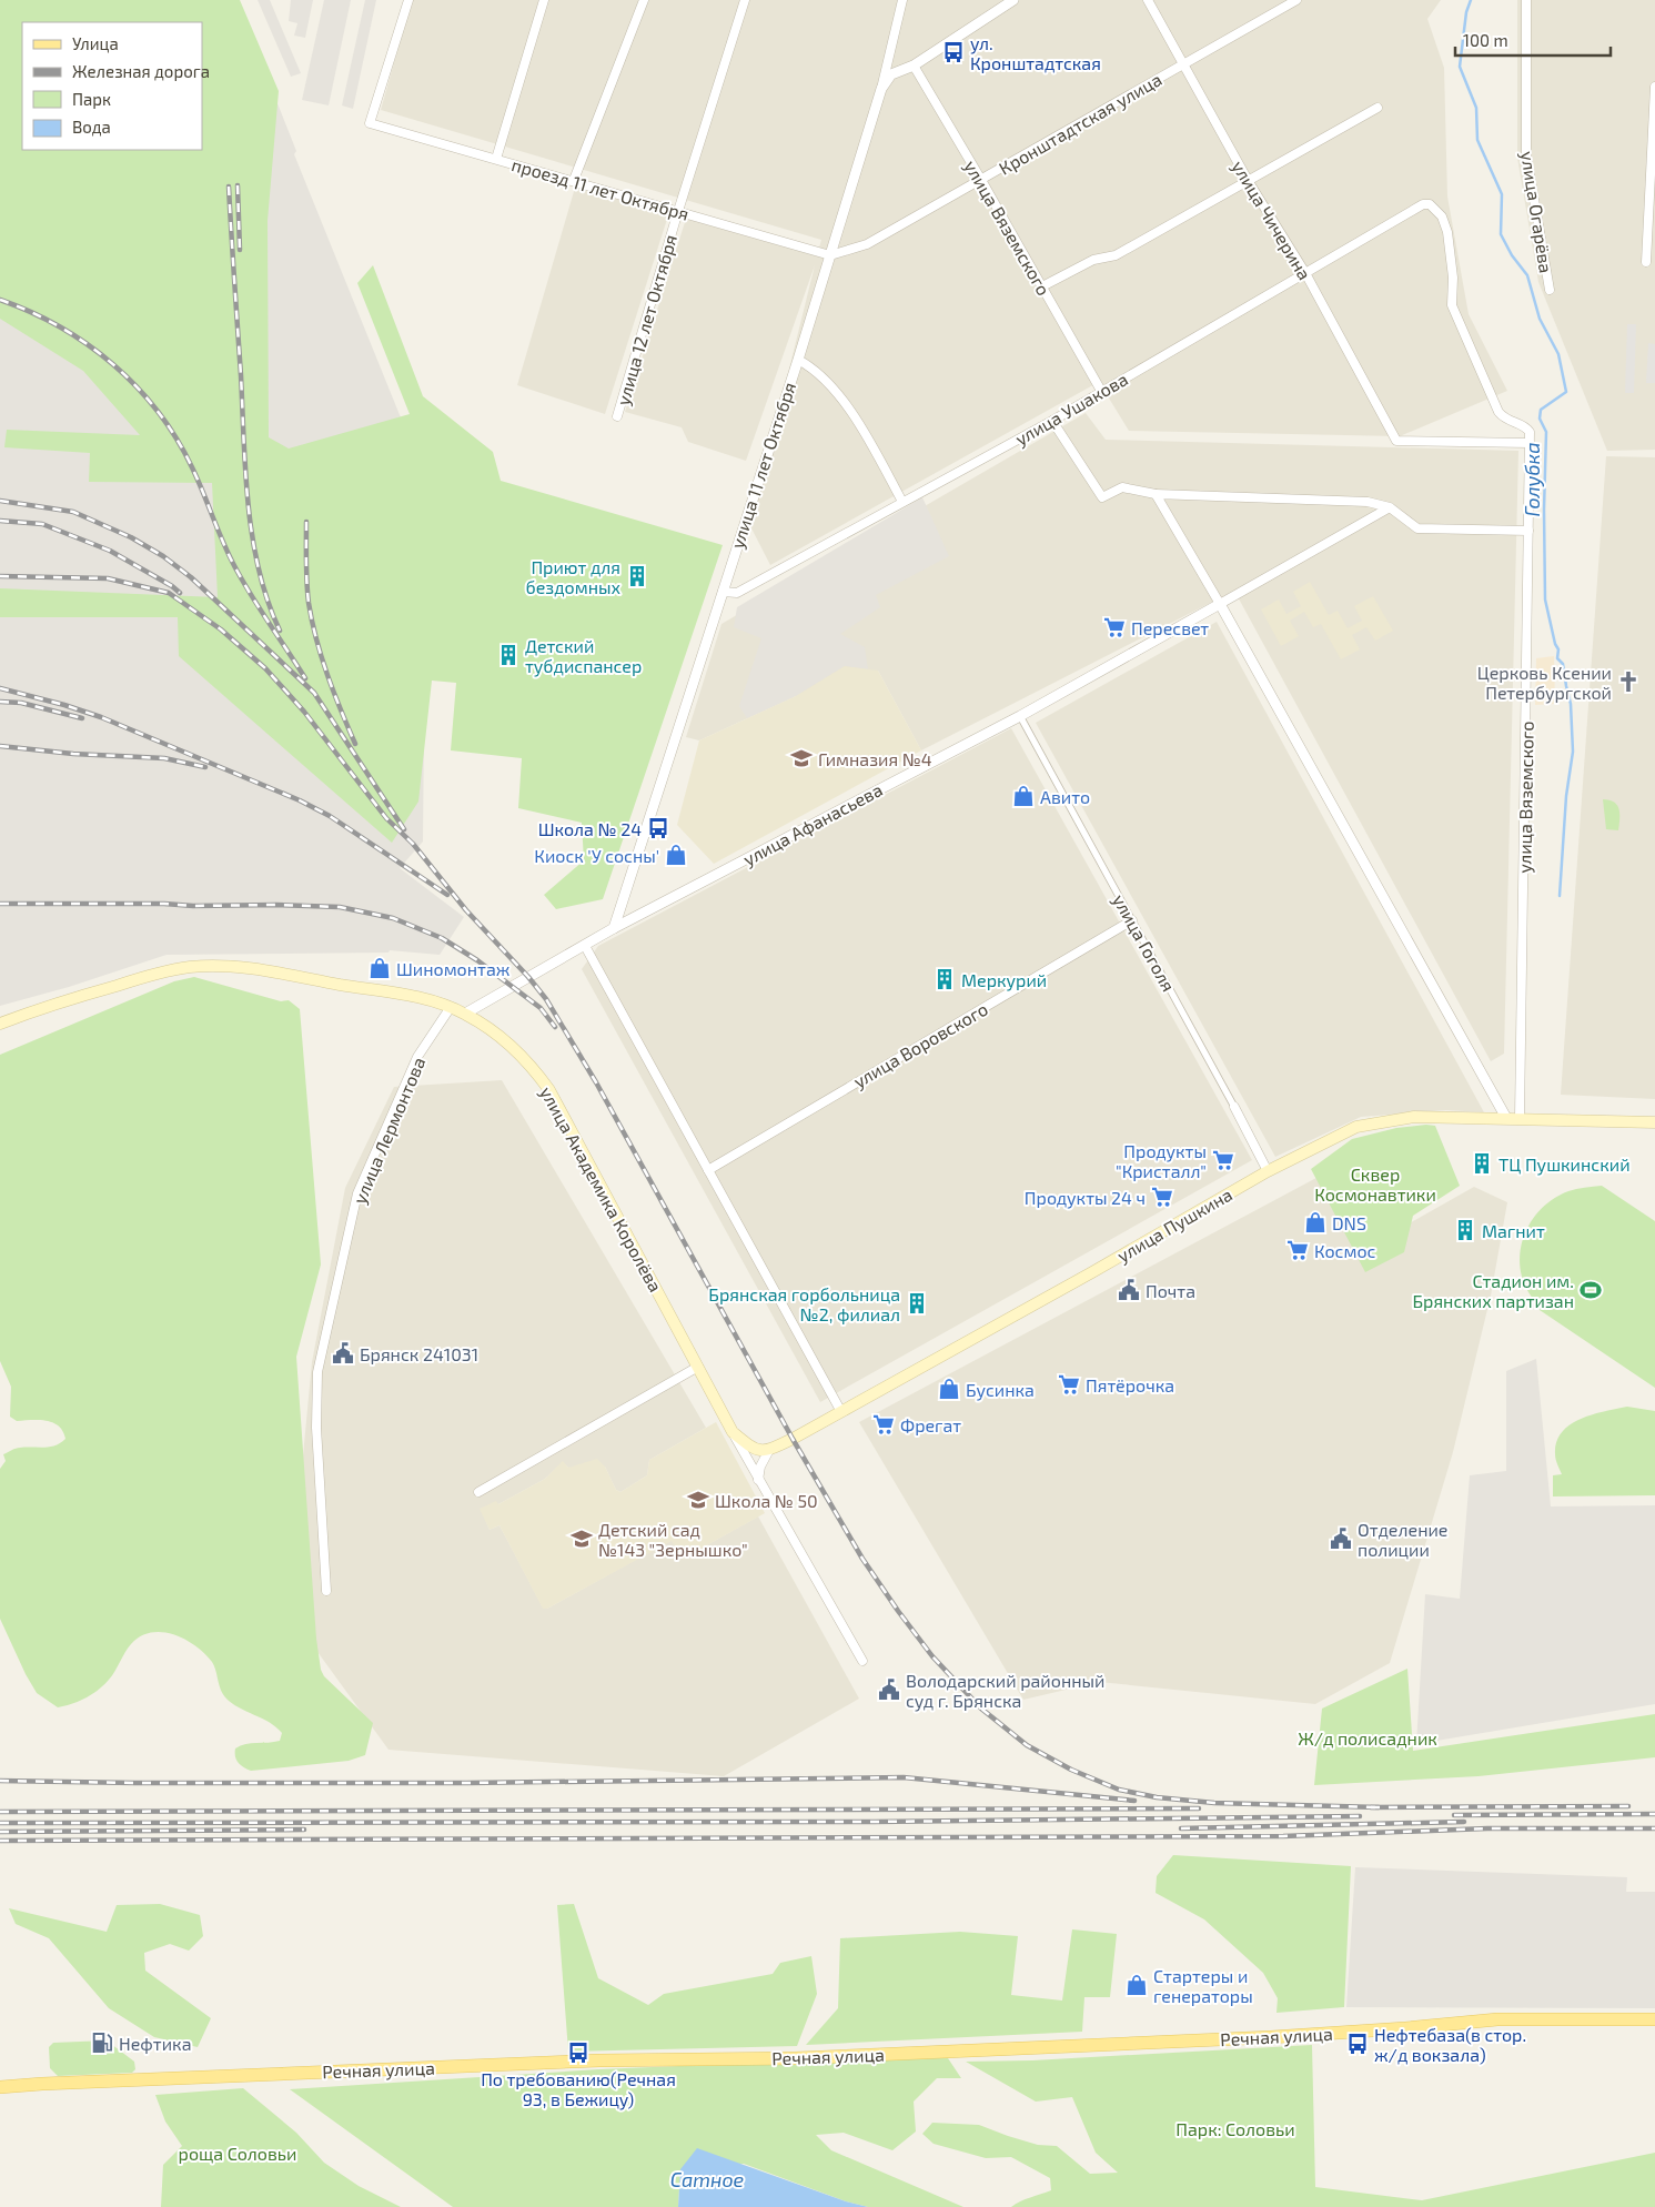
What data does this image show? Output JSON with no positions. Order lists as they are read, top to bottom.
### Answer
{
  "streets": {
    "main road": ["улица Академика Королёва", "улица Пушкина", "Речная улица"],
    "street": [
      "Кронштадтская улица",
      "проезд 11 лет Октября",
      "улица Огарёва",
      "улица Чичерина",
      "улица Вяземского",
      "улица 12 лет Октября",
      "улица Ушакова",
      "улица 11 лет Октября",
      "улица Афанасьева",
      "улица Гоголя",
      "улица Воровского",
      "улица Лермонтова"
    ]
  },
  "crossings": [
    ["Кронштадтская улица", "проезд 11 лет Октября"],
    ["Кронштадтская улица", "улица Чичерина"],
    ["Кронштадтская улица", "улица Вяземского"],
    ["Кронштадтская улица", "улица 11 лет Октября"],
    ["проезд 11 лет Октября", "улица 12 лет Октября"],
    ["проезд 11 лет Октября", "улица 11 лет Октября"],
    ["улица Чичерина", "улица Вяземского"],
    ["улица Чичерина", "улица Ушакова"],
    ["улица Вяземского", "улица Ушакова"],
    ["улица Вяземского", "улица Пушкина"],
    ["улица Ушакова", "улица 11 лет Октября"],
    ["улица 11 лет Октября", "улица Афанасьева"],
    ["улица Афанасьева", "улица Гоголя"],
    ["улица Афанасьева", "улица Академика Королёва"],
    ["улица Гоголя", "улица Воровского"],
    ["улица Гоголя", "улица Пушкина"],
    ["улица Лермонтова", "улица Академика Королёва"]
  ],
  "water": ["Голубка", "Сатное"],
  "parks": [
    "Сквер Космонавтики",
    "Ж/д полисадник",
    "Парк: Соловьи",
    "роща Соловьи"
  ],
  "places": {
    "bus stop": [
      "ул. Кронштадтская",
      "Школа № 24",
      "Нефтебаза(в стор. ж/д вокзала)",
      "По требованию(Речная 93, в Бежицу)"
    ],
    "building": [
      "Приют для бездомных",
      "Детский тубдиспансер",
      "Меркурий",
      "ТЦ Пушкинский",
      "Магнит",
      "Брянская горбольница №2, филиал"
    ],
    "supermarket": [
      "Пересвет",
      "Продукты \"Кристалл\"",
      "Продукты 24 ч",
      "Космос",
      "Пятёрочка",
      "Фрегат"
    ],
    "church": ["Церковь Ксении Петербургской"],
    "school or university": ["Гимназия №4", "Школа № 50", "Детский сад №143 \"Зернышко\""],
    "shop": [
      "Авито",
      "Киоск 'У сосны'",
      "Шиномонтаж",
      "DNS",
      "Бусинка",
      "Стартеры и генераторы"
    ],
    "public building": [
      "Почта",
      "Брянск 241031",
      "Отделение полиции",
      "Володарский районный суд г. Брянска"
    ],
    "sports": ["Стадион им. Брянских партизан"],
    "fuel station": ["Нефтика"]
  },
  "legend": [
    "Улица",
    "Железная дорога",
    "Парк",
    "Вода"
  ],
  "scale_bar": "100 m"
}
